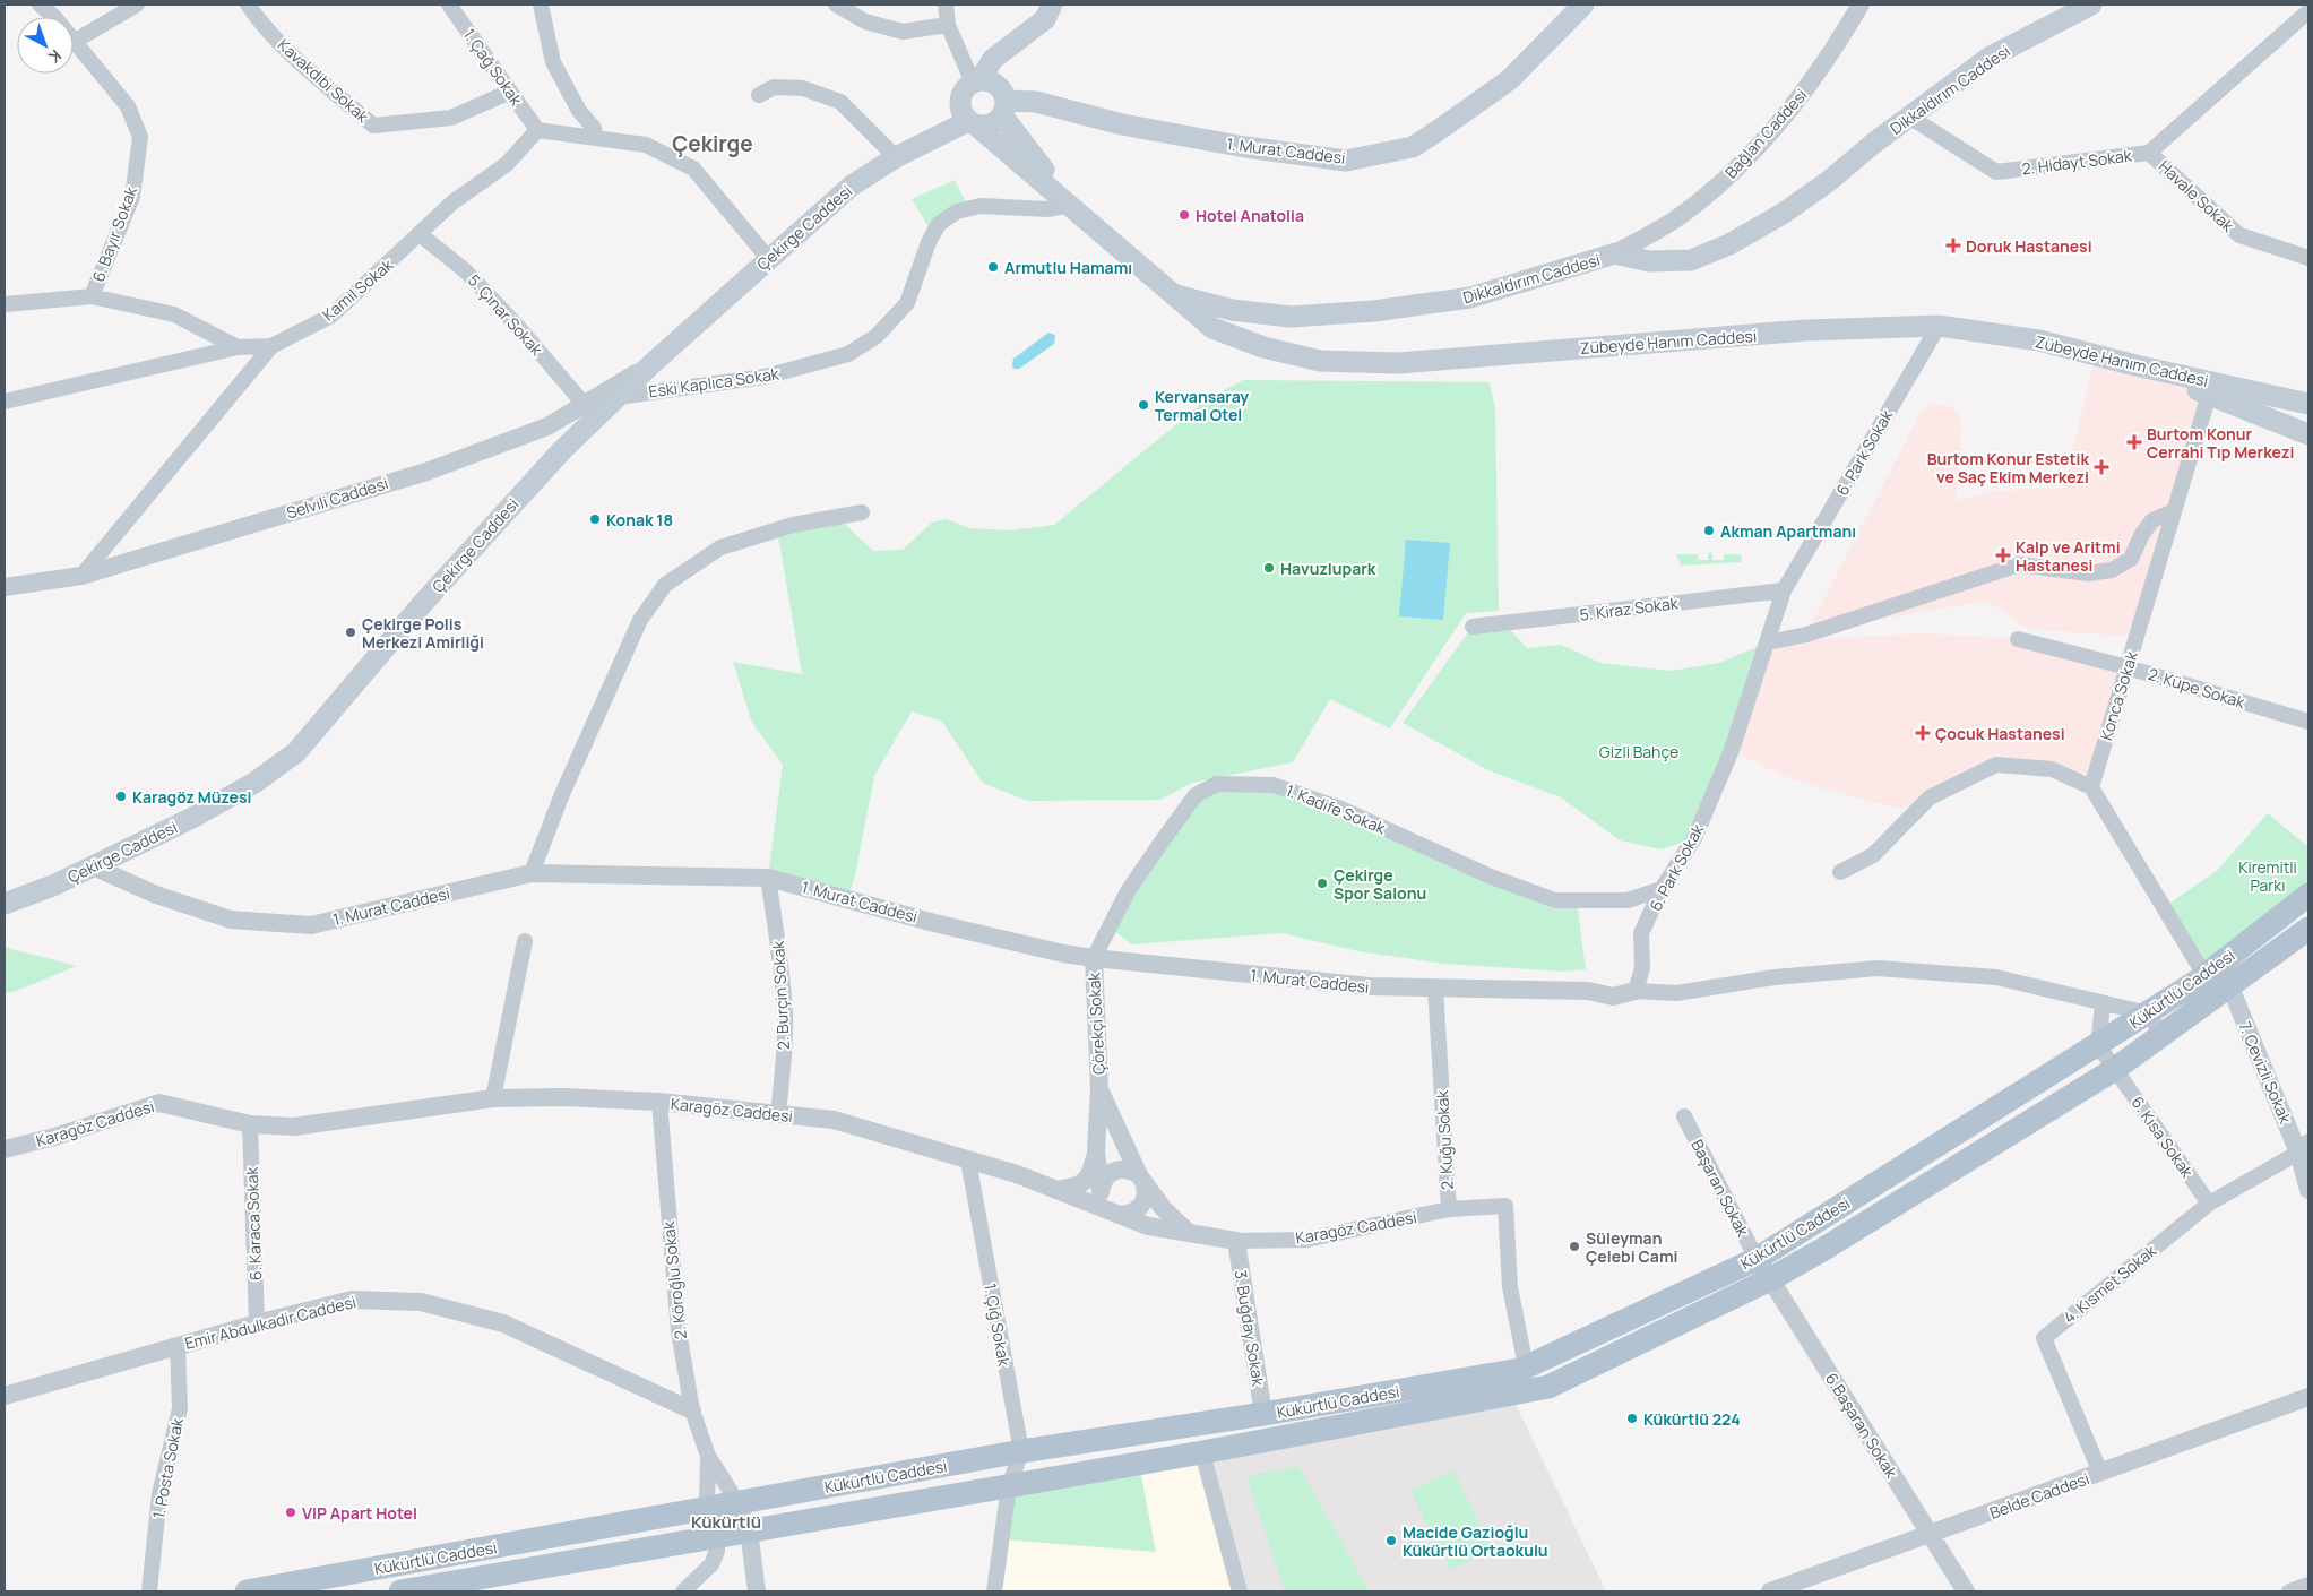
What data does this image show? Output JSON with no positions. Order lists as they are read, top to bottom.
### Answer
{
  "streets": {
    "main road": [
      "Dikkaldırım Caddesi",
      "1. Murat Caddesi",
      "Çekirge Caddesi",
      "Zübeyde Hanım Caddesi",
      "Kükürtlü Caddesi"
    ],
    "street": [
      "1. Çağ Sokak",
      "Kavakdibi Sokak",
      "Bağlan Caddesi",
      "2. Hidayt Sokak",
      "Havale Sokak",
      "6. Bayır Sokak",
      "Kamil Sokak",
      "5. Çınar Sokak",
      "Eski Kaplıca Sokak",
      "6. Park Sokak",
      "Selvili Caddesi",
      "5. Kiraz Sokak",
      "2. Küpe Sokak",
      "Konca Sokak",
      "1. Kadife Sokak",
      "2. Burçin Sokak",
      "Çörekçi Sokak",
      "7. Cevizli Sokak",
      "Karagöz Caddesi",
      "6. Kısa Sokak",
      "2. Kuğu Sokak",
      "Başaran Sokak",
      "6. Karaca Sokak",
      "2. Köroğlu Sokak",
      "4. Kısmet Sokak",
      "Emir Abdulkadir Caddesi",
      "1. Çiğ Sokak",
      "3. Buğday Sokak",
      "6.Başaran Sokak",
      "1. Posta Sokak",
      "Belde Caddesi"
    ]
  },
  "crossings": [
    ["1. Çağ Sokak", "Kavakdibi Sokak"],
    ["1. Çağ Sokak", "Kamil Sokak"],
    ["Dikkaldırım Caddesi", "Bağlan Caddesi"],
    ["Dikkaldırım Caddesi", "2. Hidayt Sokak"],
    ["Dikkaldırım Caddesi", "Zübeyde Hanım Caddesi"],
    ["1. Murat Caddesi", "Çekirge Caddesi"],
    ["1. Murat Caddesi", "6. Park Sokak"],
    ["1. Murat Caddesi", "1. Kadife Sokak"],
    ["1. Murat Caddesi", "2. Burçin Sokak"],
    ["1. Murat Caddesi", "Çörekçi Sokak"],
    ["1. Murat Caddesi", "2. Kuğu Sokak"],
    ["2. Hidayt Sokak", "Havale Sokak"],
    ["Çekirge Caddesi", "Eski Kaplıca Sokak"],
    ["Çekirge Caddesi", "Selvili Caddesi"],
    ["Kamil Sokak", "5. Çınar Sokak"],
    ["5. Çınar Sokak", "Selvili Caddesi"],
    ["Zübeyde Hanım Caddesi", "Eski Kaplıca Sokak"],
    ["Zübeyde Hanım Caddesi", "6. Park Sokak"],
    ["6. Park Sokak", "5. Kiraz Sokak"],
    ["6. Park Sokak", "1. Kadife Sokak"],
    ["2. Küpe Sokak", "Konca Sokak"],
    ["1. Kadife Sokak", "Çörekçi Sokak"],
    ["Kükürtlü Caddesi", "7. Cevizli Sokak"],
    ["Kükürtlü Caddesi", "6. Kısa Sokak"],
    ["Kükürtlü Caddesi", "2. Kuğu Sokak"],
    ["Kükürtlü Caddesi", "Başaran Sokak"],
    ["Kükürtlü Caddesi", "2. Köroğlu Sokak"],
    ["Kükürtlü Caddesi", "1. Çiğ Sokak"],
    ["Kükürtlü Caddesi", "3. Buğday Sokak"],
    ["Kükürtlü Caddesi", "6.Başaran Sokak"],
    ["2. Burçin Sokak", "Karagöz Caddesi"],
    ["7. Cevizli Sokak", "4. Kısmet Sokak"],
    ["Karagöz Caddesi", "2. Kuğu Sokak"],
    ["Karagöz Caddesi", "6. Karaca Sokak"],
    ["Karagöz Caddesi", "2. Köroğlu Sokak"],
    ["Karagöz Caddesi", "1. Çiğ Sokak"],
    ["Karagöz Caddesi", "3. Buğday Sokak"],
    ["6. Kısa Sokak", "4. Kısmet Sokak"],
    ["Başaran Sokak", "6.Başaran Sokak"],
    ["6. Karaca Sokak", "Emir Abdulkadir Caddesi"],
    ["2. Köroğlu Sokak", "Emir Abdulkadir Caddesi"],
    ["4. Kısmet Sokak", "Belde Caddesi"],
    ["Emir Abdulkadir Caddesi", "1. Posta Sokak"],
    ["6.Başaran Sokak", "Belde Caddesi"]
  ],
  "districts": ["Çekirge", "Kükürtlü"],
  "parks": ["Gizli Bahçe", "Kiremitli Parkı"],
  "places": {
    "other": [
      "Hotel Anatolia",
      "Armutlu Hamamı",
      "Kervansaray Termal Otel",
      "Konak 18",
      "Akman Apartmanı",
      "Havuzlupark",
      "Çekirge Polis Merkezi Amirliği",
      "Karagöz Müzesi",
      "Çekirge Spor Salonu",
      "Süleyman Çelebi Cami",
      "Kükürtlü 224",
      "VIP Apart Hotel",
      "Macide Gazioğlu Kükürtlü Ortaokulu"
    ],
    "health": [
      "Doruk Hastanesi",
      "Burtom Konur Cerrahi Tıp Merkezi",
      "Burtom Konur Estetik ve Saç Ekim Merkezi",
      "Kalp ve Aritmi Hastanesi",
      "Çocuk Hastanesi"
    ]
  },
  "north": "bottom right"
}
